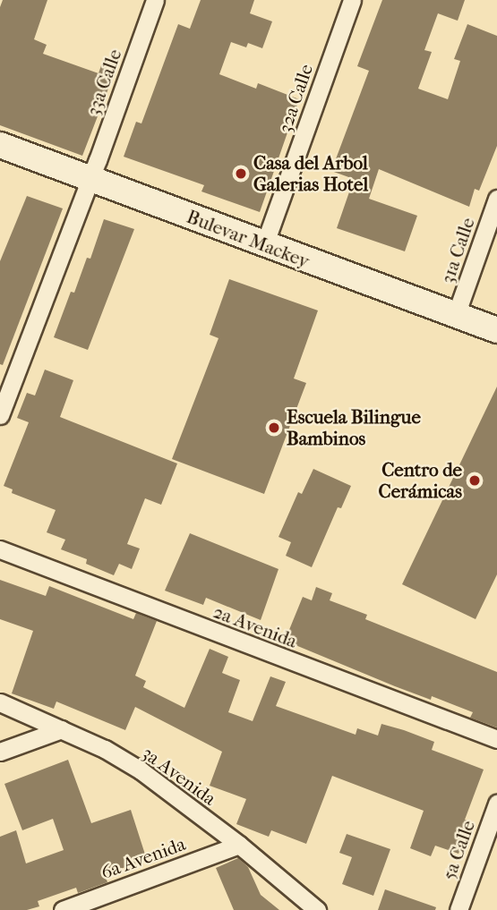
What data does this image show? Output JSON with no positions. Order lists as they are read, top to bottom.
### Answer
{
  "streets": {
    "main road": ["Bulevar Mackey"],
    "street": [
      "33a Calle",
      "32a Calle",
      "31a Calle",
      "2a Avenida",
      "3a Avenida",
      "5a Calle",
      "6a Avenida"
    ]
  },
  "crossings": [
    ["33a Calle", "Bulevar Mackey"],
    ["32a Calle", "Bulevar Mackey"],
    ["Bulevar Mackey", "31a Calle"],
    ["3a Avenida", "6a Avenida"]
  ],
  "places": ["Casa del Arbol Galerias Hotel", "Escuela Bilingue Bambinos", "Centro de Cerámicas"]
}
